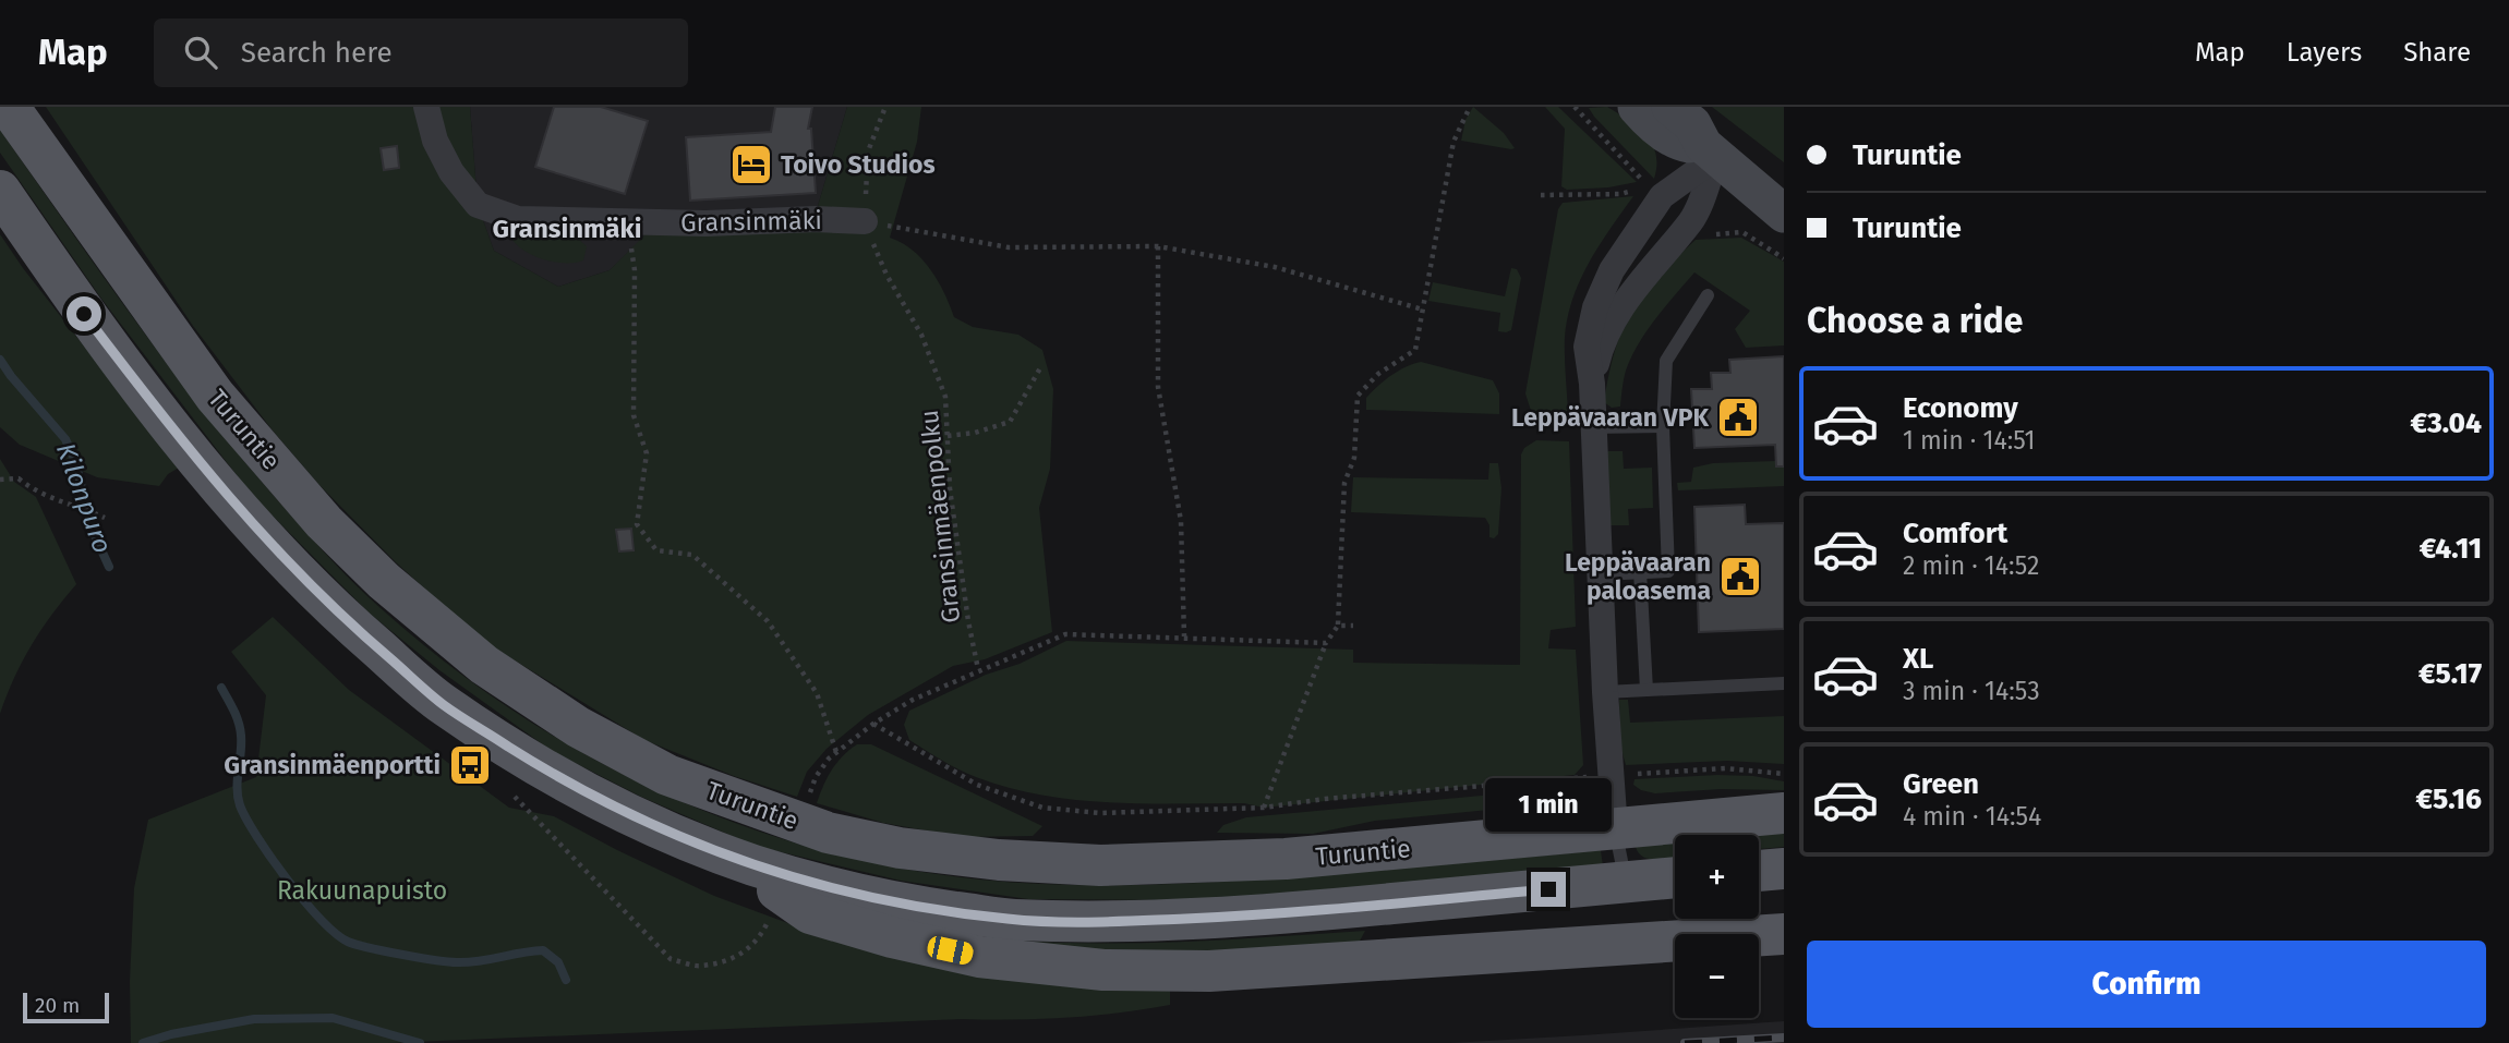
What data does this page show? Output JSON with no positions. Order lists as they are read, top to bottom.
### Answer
{
  "streets": {
    "main road": ["Turuntie"],
    "street": ["Gransinmäki"],
    "path": ["Gransinmäenpolku"]
  },
  "crossings": [
    ["Gransinmäki", "Gransinmäenpolku"]
  ],
  "districts": ["Gransinmäki"],
  "water": ["Kilonpuro"],
  "parks": ["Rakuunapuisto"],
  "places": {
    "hotel": ["Toivo Studios"],
    "public building": ["Leppävaaran VPK", "Leppävaaran paloasema"],
    "bus stop": ["Gransinmäenportti"]
  },
  "scale_bar": "20 m",
  "page": {
    "header": "Map",
    "search": "Search here",
    "nav": ["Map", "Layers", "Share"],
    "banner": ["Turuntie", "Turuntie"],
    "heading": "Choose a ride",
    "list": [
      {
        "name": "Economy",
        "note": "1 min · 14:51",
        "value": "€3.04"
      },
      {
        "name": "Comfort",
        "note": "2 min · 14:52",
        "value": "€4.11"
      },
      {
        "name": "XL",
        "note": "3 min · 14:53",
        "value": "€5.17"
      },
      {
        "name": "Green",
        "note": "4 min · 14:54",
        "value": "€5.16"
      }
    ],
    "bubble": "1 min",
    "map_buttons": ["+", "−"],
    "buttons": "Confirm",
    "scale": "20 m"
  }
}
